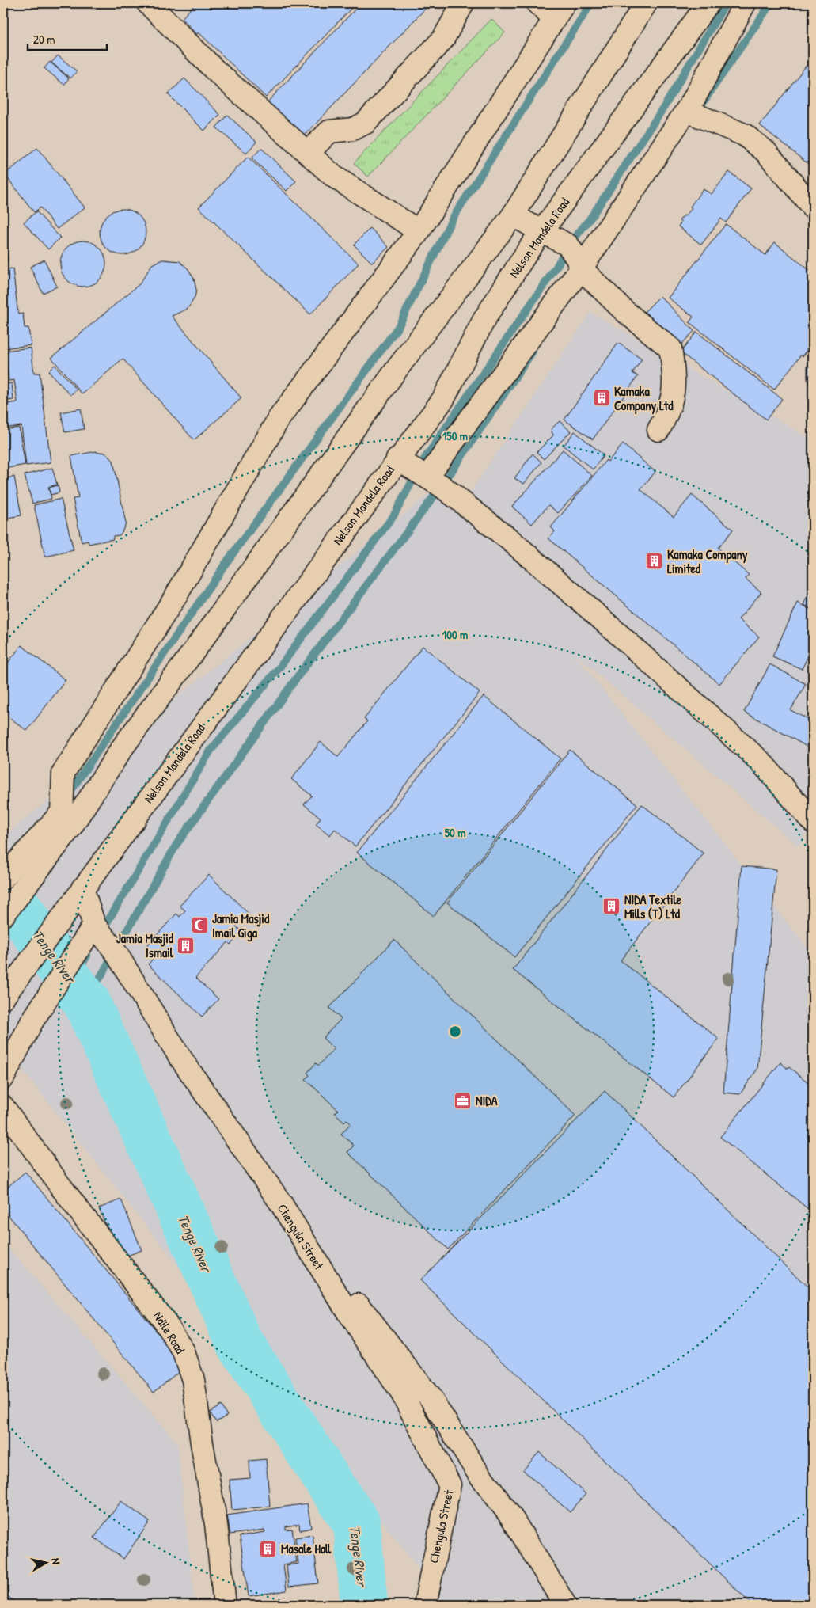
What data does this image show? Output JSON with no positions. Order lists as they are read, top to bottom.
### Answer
{
  "streets": {
    "street": ["Nelson Mandela Road", "Chengula Street", "Ndile Road"]
  },
  "crossings": [
    ["Nelson Mandela Road", "Chengula Street"]
  ],
  "water": ["Tenge River"],
  "places": {
    "building": [
      "Kamaka Company Ltd",
      "Kamaka Company Limited",
      "NIDA Textile Mills (T) Ltd",
      "Jamia Masjid Ismail",
      "Masale Hall"
    ],
    "mosque": ["Jamia Masjid Imail Giga"],
    "office": ["NIDA"]
  },
  "scale_bar": "20 m",
  "north": "right",
  "rings": ["150 m", "100 m", "50 m"]
}
